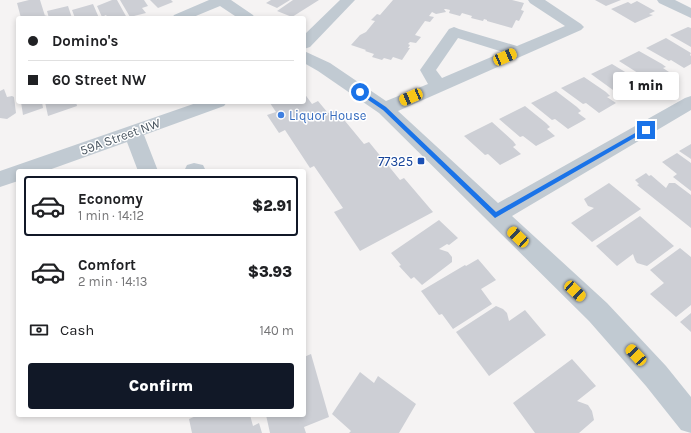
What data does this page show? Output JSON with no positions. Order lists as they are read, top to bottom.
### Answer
{
  "streets": {
    "street": ["59A Street NW"]
  },
  "places": {
    "other": ["Liquor House"],
    "transit": ["77325"]
  },
  "page": {
    "banner": ["Domino's", "60 Street NW"],
    "bubble": "1 min",
    "list": [
      {
        "name": "Economy",
        "note": "1 min · 14:12",
        "value": "$2.91"
      },
      {
        "name": "Comfort",
        "note": "2 min · 14:13",
        "value": "$3.93"
      }
    ],
    "pay": ["Cash", "140 m"],
    "buttons": "Confirm"
  }
}
